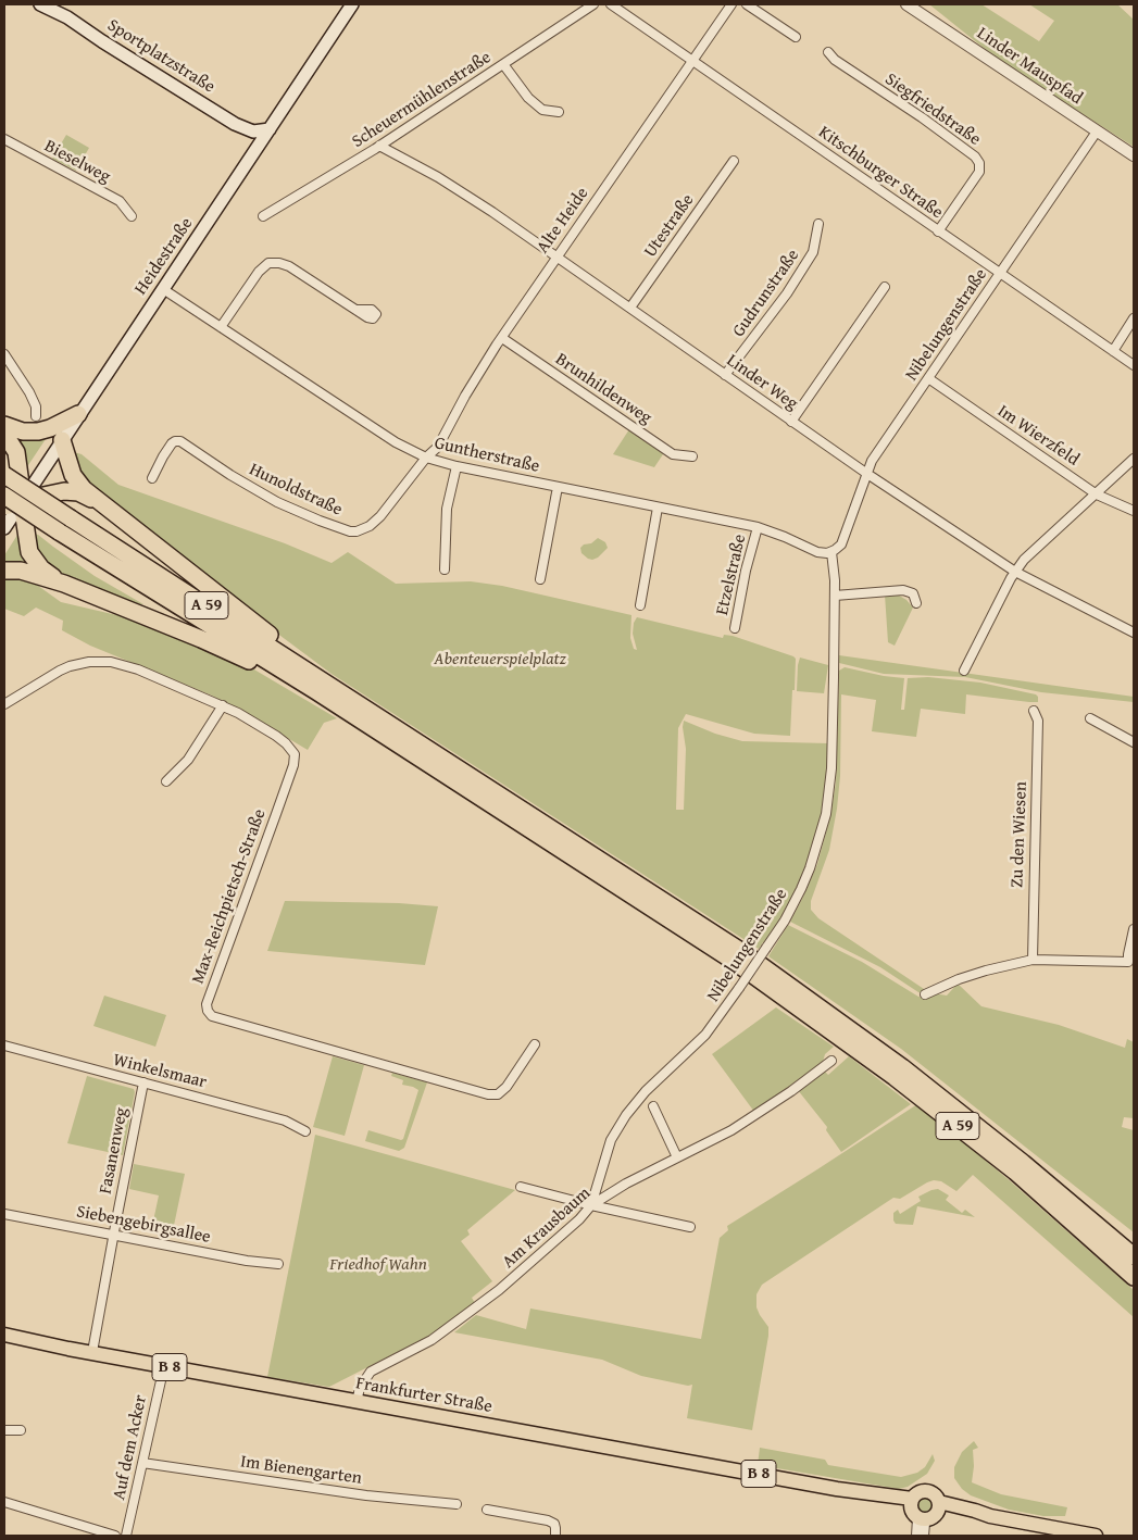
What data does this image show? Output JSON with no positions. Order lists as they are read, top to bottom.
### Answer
{
  "streets": {
    "highway": ["A 59"],
    "main road": [
      "Sportplatzstraße",
      "Heidestraße",
      "B 8",
      "Frankfurter Straße"
    ],
    "street": [
      "Linder Mauspfad",
      "Scheuermühlenstraße",
      "Siegfriedstraße",
      "Bieselweg",
      "Kitschburger Straße",
      "Alte Heide",
      "Utestraße",
      "Gudrunstraße",
      "Nibelungenstraße",
      "Linder Weg",
      "Brunhildenweg",
      "Im Wierzfeld",
      "Guntherstraße",
      "Hunoldstraße",
      "Etzelstraße",
      "Zu den Wiesen",
      "Max-Reichpietsch-Straße",
      "Winkelsmaar",
      "Fasanenweg",
      "Siebengebirgsallee",
      "Am Krausbaum",
      "Auf dem Acker",
      "Im Bienengarten"
    ]
  },
  "crossings": [
    ["Linder Mauspfad", "Nibelungenstraße"],
    ["Scheuermühlenstraße", "Linder Weg"],
    ["Siegfriedstraße", "Kitschburger Straße"],
    ["Kitschburger Straße", "Alte Heide"],
    ["Kitschburger Straße", "Nibelungenstraße"],
    ["Alte Heide", "Linder Weg"],
    ["Alte Heide", "Brunhildenweg"],
    ["Alte Heide", "Guntherstraße"],
    ["Alte Heide", "Hunoldstraße"],
    ["Utestraße", "Linder Weg"],
    ["Heidestraße", "Guntherstraße"],
    ["Gudrunstraße", "Linder Weg"],
    ["Nibelungenstraße", "Linder Weg"],
    ["Nibelungenstraße", "Im Wierzfeld"],
    ["Nibelungenstraße", "Guntherstraße"],
    ["Nibelungenstraße", "Am Krausbaum"],
    ["Guntherstraße", "Hunoldstraße"],
    ["Guntherstraße", "Etzelstraße"],
    ["Winkelsmaar", "Fasanenweg"],
    ["Fasanenweg", "Siebengebirgsallee"],
    ["Fasanenweg", "Frankfurter Straße"],
    ["Am Krausbaum", "Frankfurter Straße"],
    ["Frankfurter Straße", "Auf dem Acker"],
    ["Auf dem Acker", "Im Bienengarten"]
  ],
  "parks": ["Abenteuerspielplatz", "Friedhof Wahn"]
}
